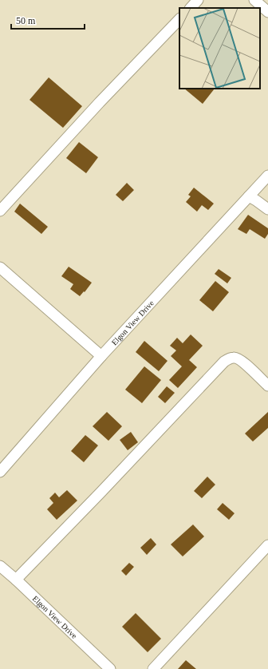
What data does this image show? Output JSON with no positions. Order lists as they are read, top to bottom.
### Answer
{
  "streets": {
    "street": ["Elgon View Drive"]
  },
  "scale_bar": "50 m"
}
